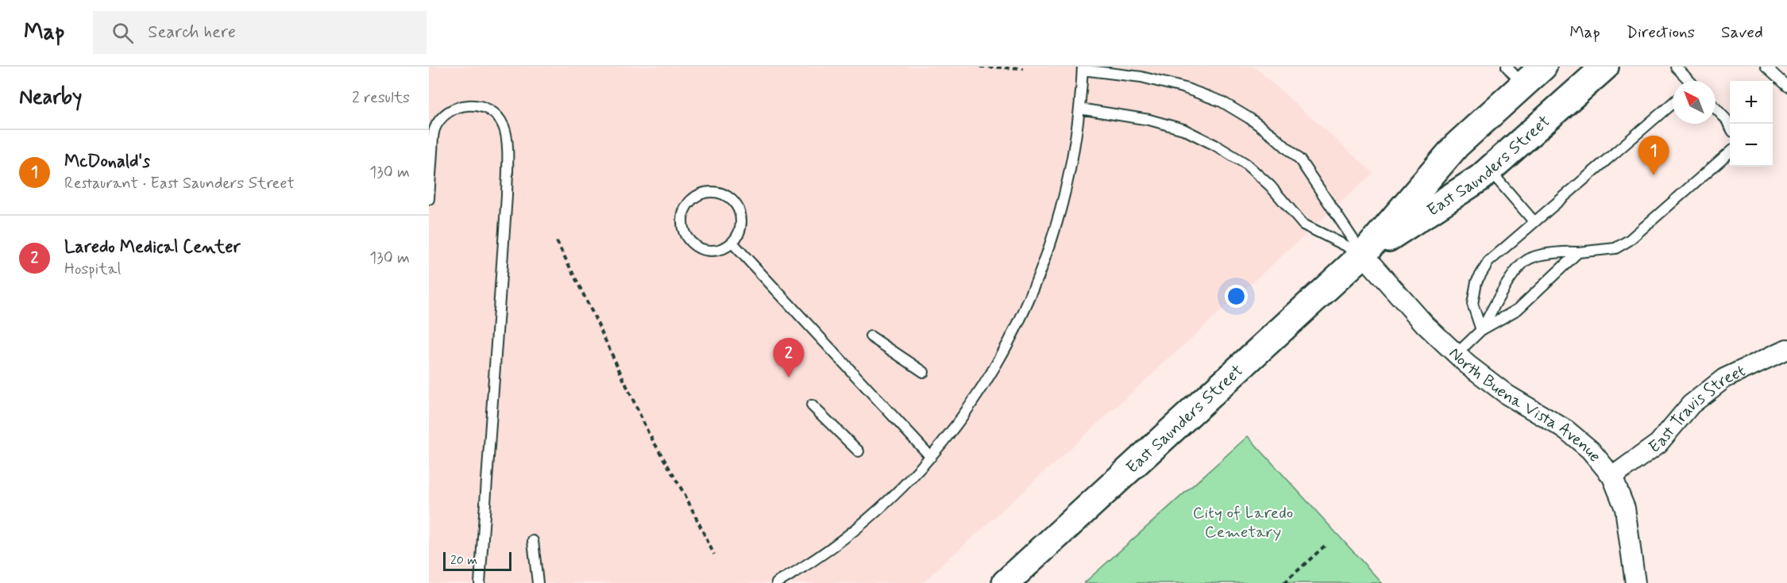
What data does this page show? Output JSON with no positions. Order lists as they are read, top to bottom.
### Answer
{
  "streets": {
    "main road": ["East Saunders Street"],
    "street": ["North Buena Vista Avenue", "East Travis Street"]
  },
  "crossings": [
    ["East Saunders Street", "North Buena Vista Avenue"],
    ["North Buena Vista Avenue", "East Travis Street"]
  ],
  "parks": ["City of Laredo Cemetary"],
  "scale_bar": "20 m",
  "north": "top left",
  "page": {
    "header": "Map",
    "search": "Search here",
    "nav": ["Map", "Directions", "Saved"],
    "heading": ["Nearby", "2 results"],
    "map_buttons": ["+", "−"],
    "list": [
      {
        "mark": "1",
        "name": "McDonald's",
        "note": "Restaurant · East Saunders Street",
        "value": "130 m"
      },
      {
        "mark": "2",
        "name": "Laredo Medical Center",
        "note": "Hospital",
        "value": "130 m"
      }
    ],
    "pins": ["1", "2"],
    "scale": "20 m"
  }
}
